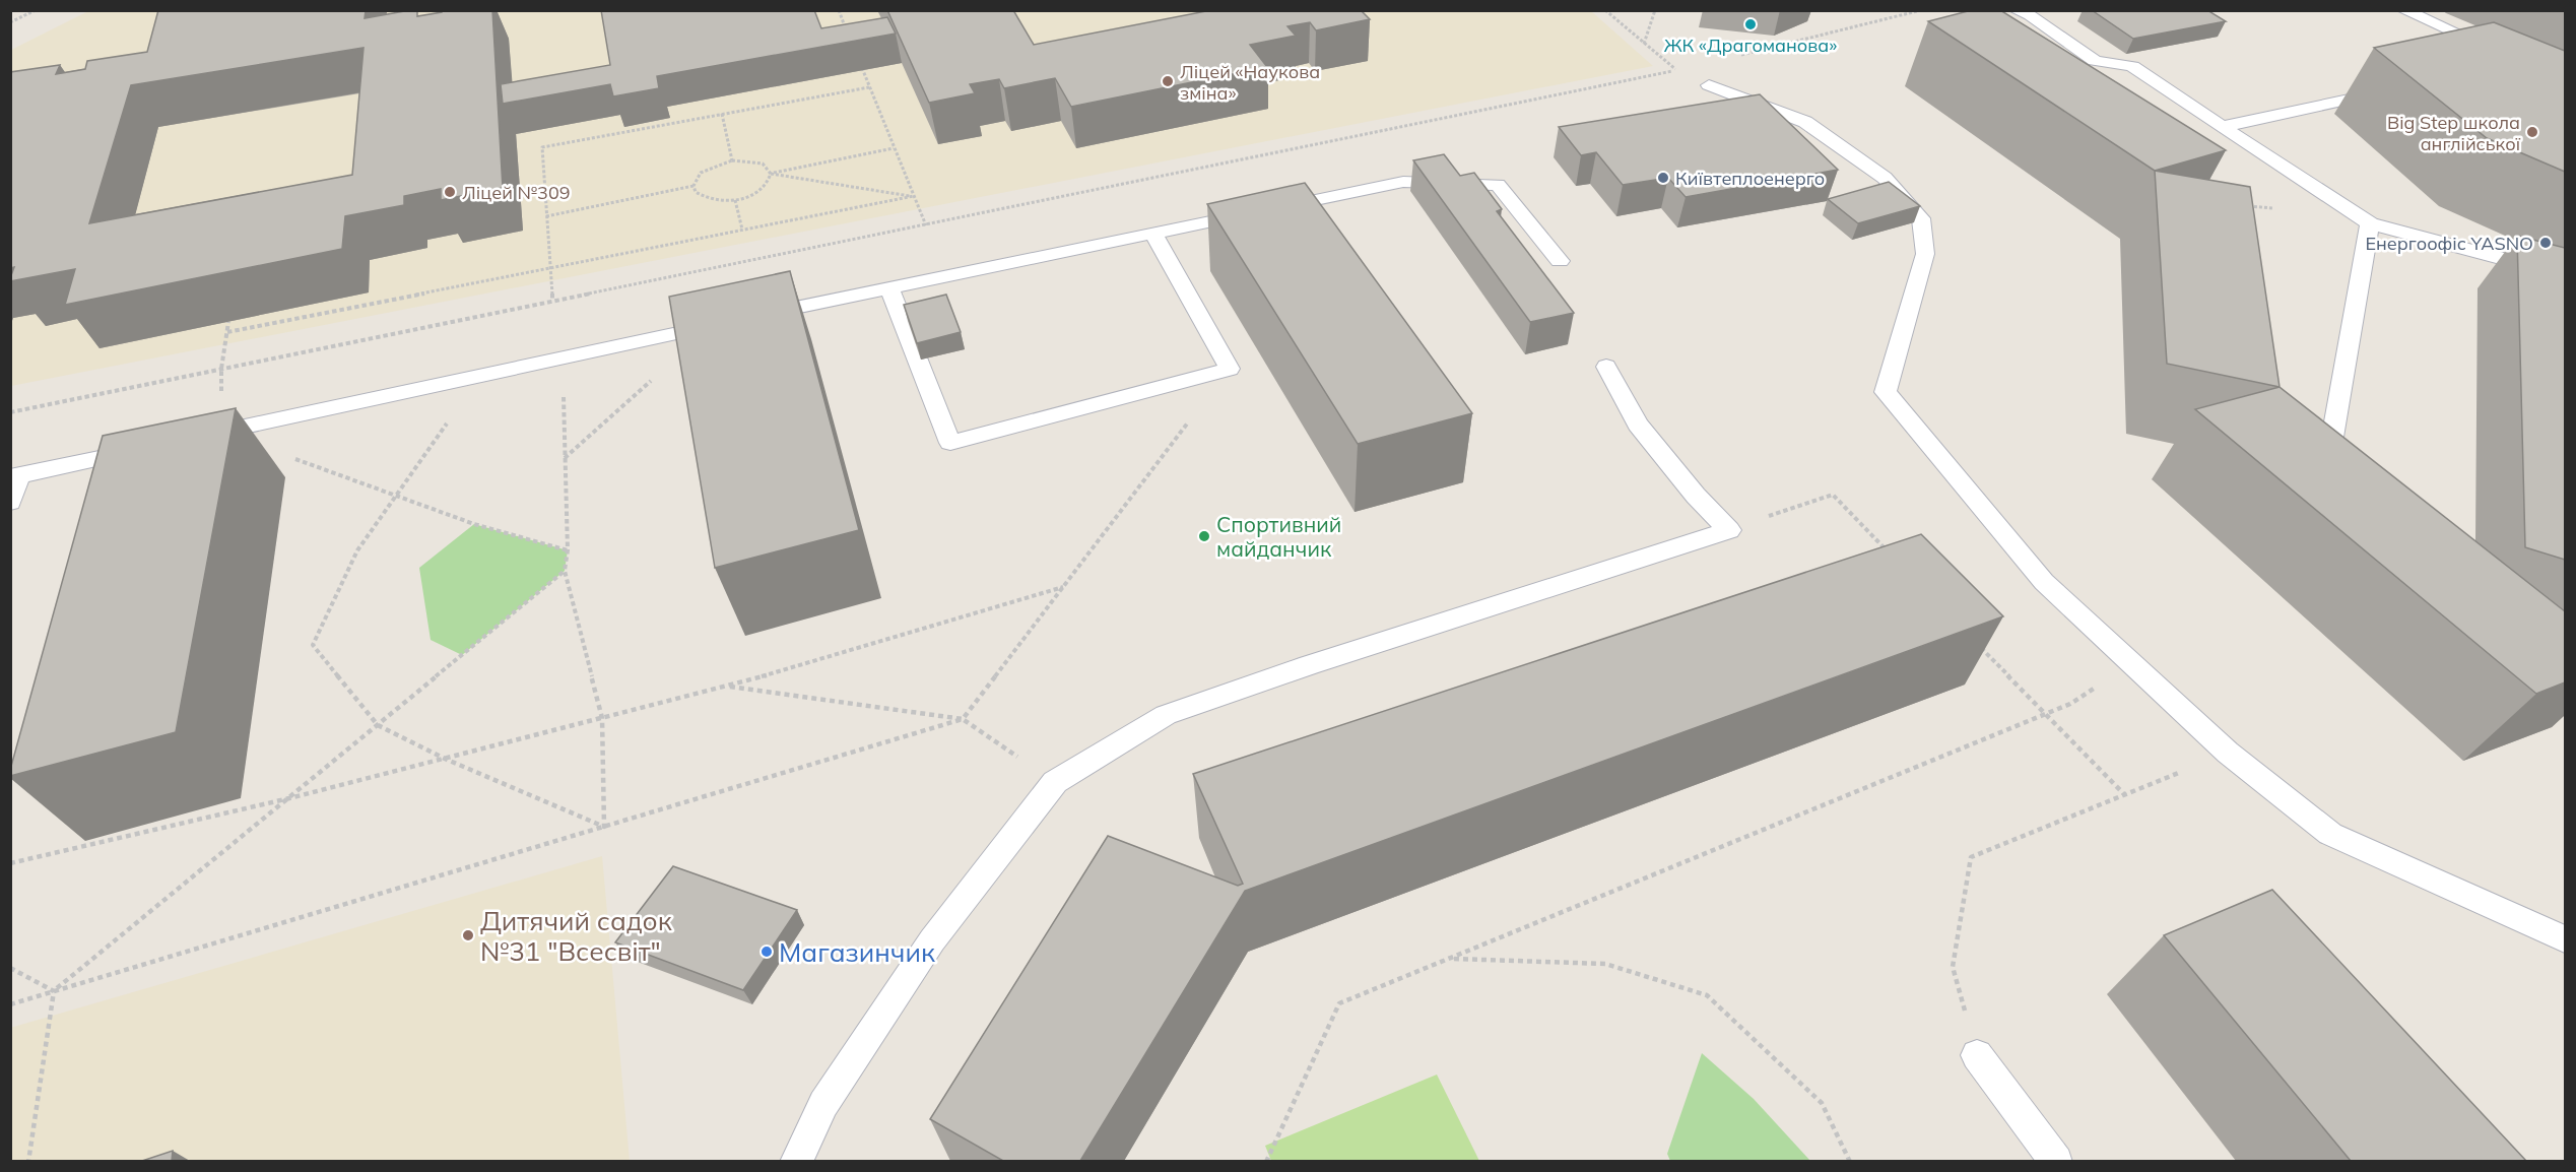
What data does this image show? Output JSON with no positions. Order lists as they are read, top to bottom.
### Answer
{
  "places": [
    "ЖК «Драгоманова»",
    "Ліцей «Наукова зміна»",
    "Big Step школа англiйськоï",
    "Київтеплоенерго",
    "Ліцей №309",
    "Енергоофіс YASNO",
    "Спортивний майданчик",
    "Дитячий садок №31 \"Всесвіт\"",
    "Магазинчик"
  ]
}
